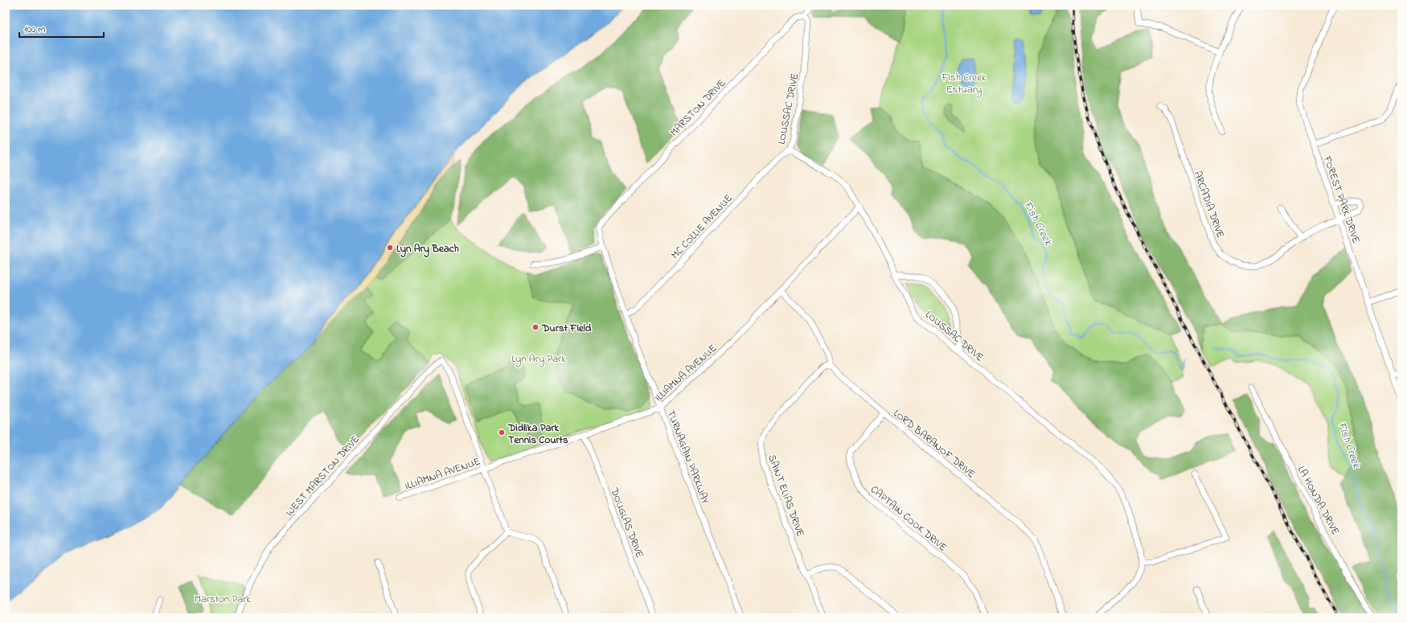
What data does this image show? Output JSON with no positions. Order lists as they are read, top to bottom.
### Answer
{
  "streets": {
    "street": [
      "MARSTON DRIVE",
      "LOUSSAC DRIVE",
      "FOREST PARK DRIVE",
      "ARCADIA DRIVE",
      "MC COLLIE AVENUE",
      "ILLIAMNA AVENUE",
      "LORD BARANOF DRIVE",
      "TURNAGAIN PARKWAY",
      "WEST MARSTON DRIVE",
      "SAINT ELIAS DRIVE",
      "LA HONDA DRIVE",
      "CAPTAIN COOK DRIVE",
      "DOUGLAS DRIVE"
    ]
  },
  "crossings": [
    ["MARSTON DRIVE", "LOUSSAC DRIVE"],
    ["MARSTON DRIVE", "TURNAGAIN PARKWAY"],
    ["LOUSSAC DRIVE", "MC COLLIE AVENUE"],
    ["LOUSSAC DRIVE", "ILLIAMNA AVENUE"],
    ["FOREST PARK DRIVE", "ARCADIA DRIVE"],
    ["MC COLLIE AVENUE", "TURNAGAIN PARKWAY"],
    ["ILLIAMNA AVENUE", "LORD BARANOF DRIVE"],
    ["ILLIAMNA AVENUE", "TURNAGAIN PARKWAY"],
    ["ILLIAMNA AVENUE", "WEST MARSTON DRIVE"],
    ["ILLIAMNA AVENUE", "DOUGLAS DRIVE"],
    ["LORD BARANOF DRIVE", "SAINT ELIAS DRIVE"],
    ["LORD BARANOF DRIVE", "CAPTAIN COOK DRIVE"]
  ],
  "water": ["Fish Creek"],
  "parks": ["Fish Creek Estuary", "Lyn Ary Park", "Marston Park"],
  "places": ["Lyn Ary Beach", "Durst Field", "Didlika Park Tennis Courts"],
  "scale_bar": "100 m"
}
